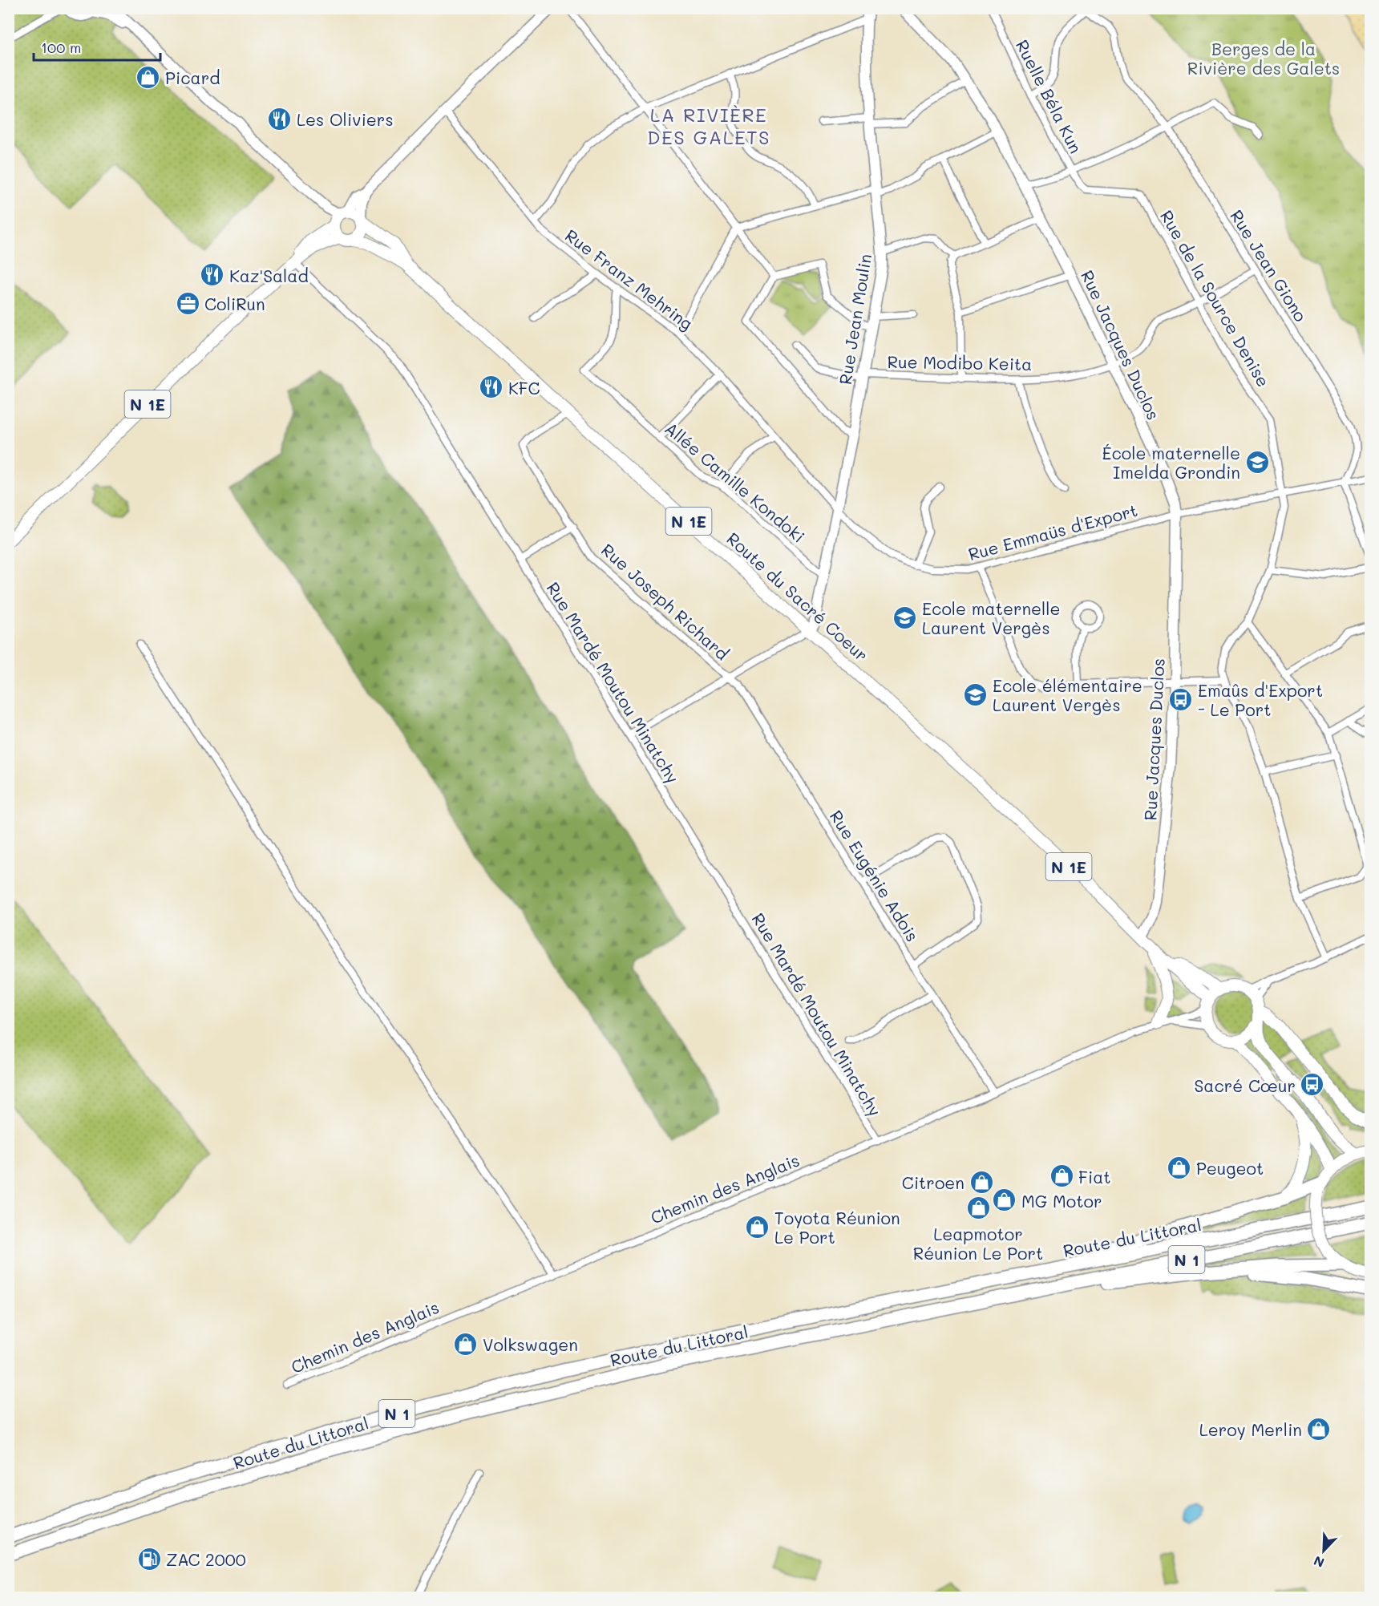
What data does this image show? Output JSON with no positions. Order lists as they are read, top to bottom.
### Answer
{
  "streets": {
    "highway": ["Route du Littoral", "N 1"],
    "main road": ["N 1E", "Route du Sacré Coeur"],
    "street": [
      "Ruelle Béla Kun",
      "Rue Jean Giono",
      "Rue Franz Mehring",
      "Rue de la Source Denise",
      "Rue Jean Moulin",
      "Rue Jacques Duclos",
      "Rue Modibo Keita",
      "Allée Camille Kondoki",
      "Rue Emmaüs d'Export",
      "Rue Joseph Richard",
      "Rue Mardé Moutou Minatchy",
      "Rue Eugénie Adois",
      "Chemin des Anglais"
    ]
  },
  "crossings": [
    ["Ruelle Béla Kun", "Rue de la Source Denise"],
    ["Rue Jean Giono", "Rue Modibo Keita"],
    ["Rue Jean Giono", "Rue Emmaüs d'Export"],
    ["Rue Franz Mehring", "Rue Jean Moulin"],
    ["Rue Franz Mehring", "Allée Camille Kondoki"],
    ["Rue Franz Mehring", "Rue Emmaüs d'Export"],
    ["Rue de la Source Denise", "Rue Modibo Keita"],
    ["Rue de la Source Denise", "Rue Emmaüs d'Export"],
    ["Rue Jean Moulin", "Rue Modibo Keita"],
    ["Rue Jean Moulin", "Allée Camille Kondoki"],
    ["Rue Jean Moulin", "Rue Emmaüs d'Export"],
    ["Rue Jean Moulin", "Route du Sacré Coeur"],
    ["Rue Jacques Duclos", "Rue Modibo Keita"],
    ["Rue Jacques Duclos", "Rue Emmaüs d'Export"],
    ["Rue Jacques Duclos", "Route du Sacré Coeur"],
    ["N 1E", "Route du Sacré Coeur"],
    ["N 1E", "Rue Mardé Moutou Minatchy"],
    ["Route du Sacré Coeur", "Rue Joseph Richard"],
    ["Route du Sacré Coeur", "Chemin des Anglais"],
    ["Rue Joseph Richard", "Rue Eugénie Adois"],
    ["Rue Mardé Moutou Minatchy", "Chemin des Anglais"],
    ["Rue Eugénie Adois", "Chemin des Anglais"]
  ],
  "districts": ["LA RIVIÈRE DES GALETS"],
  "parks": ["Berges de la Rivière des Galets"],
  "places": {
    "shop": [
      "Picard",
      "Peugeot",
      "Fiat",
      "Citroen",
      "MG Motor",
      "Leapmotor Réunion Le Port",
      "Toyota Réunion Le Port",
      "Volkswagen",
      "Leroy Merlin"
    ],
    "restaurant": ["Les Oliviers", "Kaz'Salad", "KFC"],
    "office": ["ColiRun"],
    "school or university": ["École maternelle Imelda Grondin", "Ecole maternelle Laurent Vergès", "Ecole élémentaire Laurent Vergès"],
    "bus stop": ["Emaûs d'Export - Le Port", "Sacré Cœur"],
    "fuel station": ["ZAC 2000"]
  },
  "scale_bar": "100 m",
  "north": "bottom left"
}
